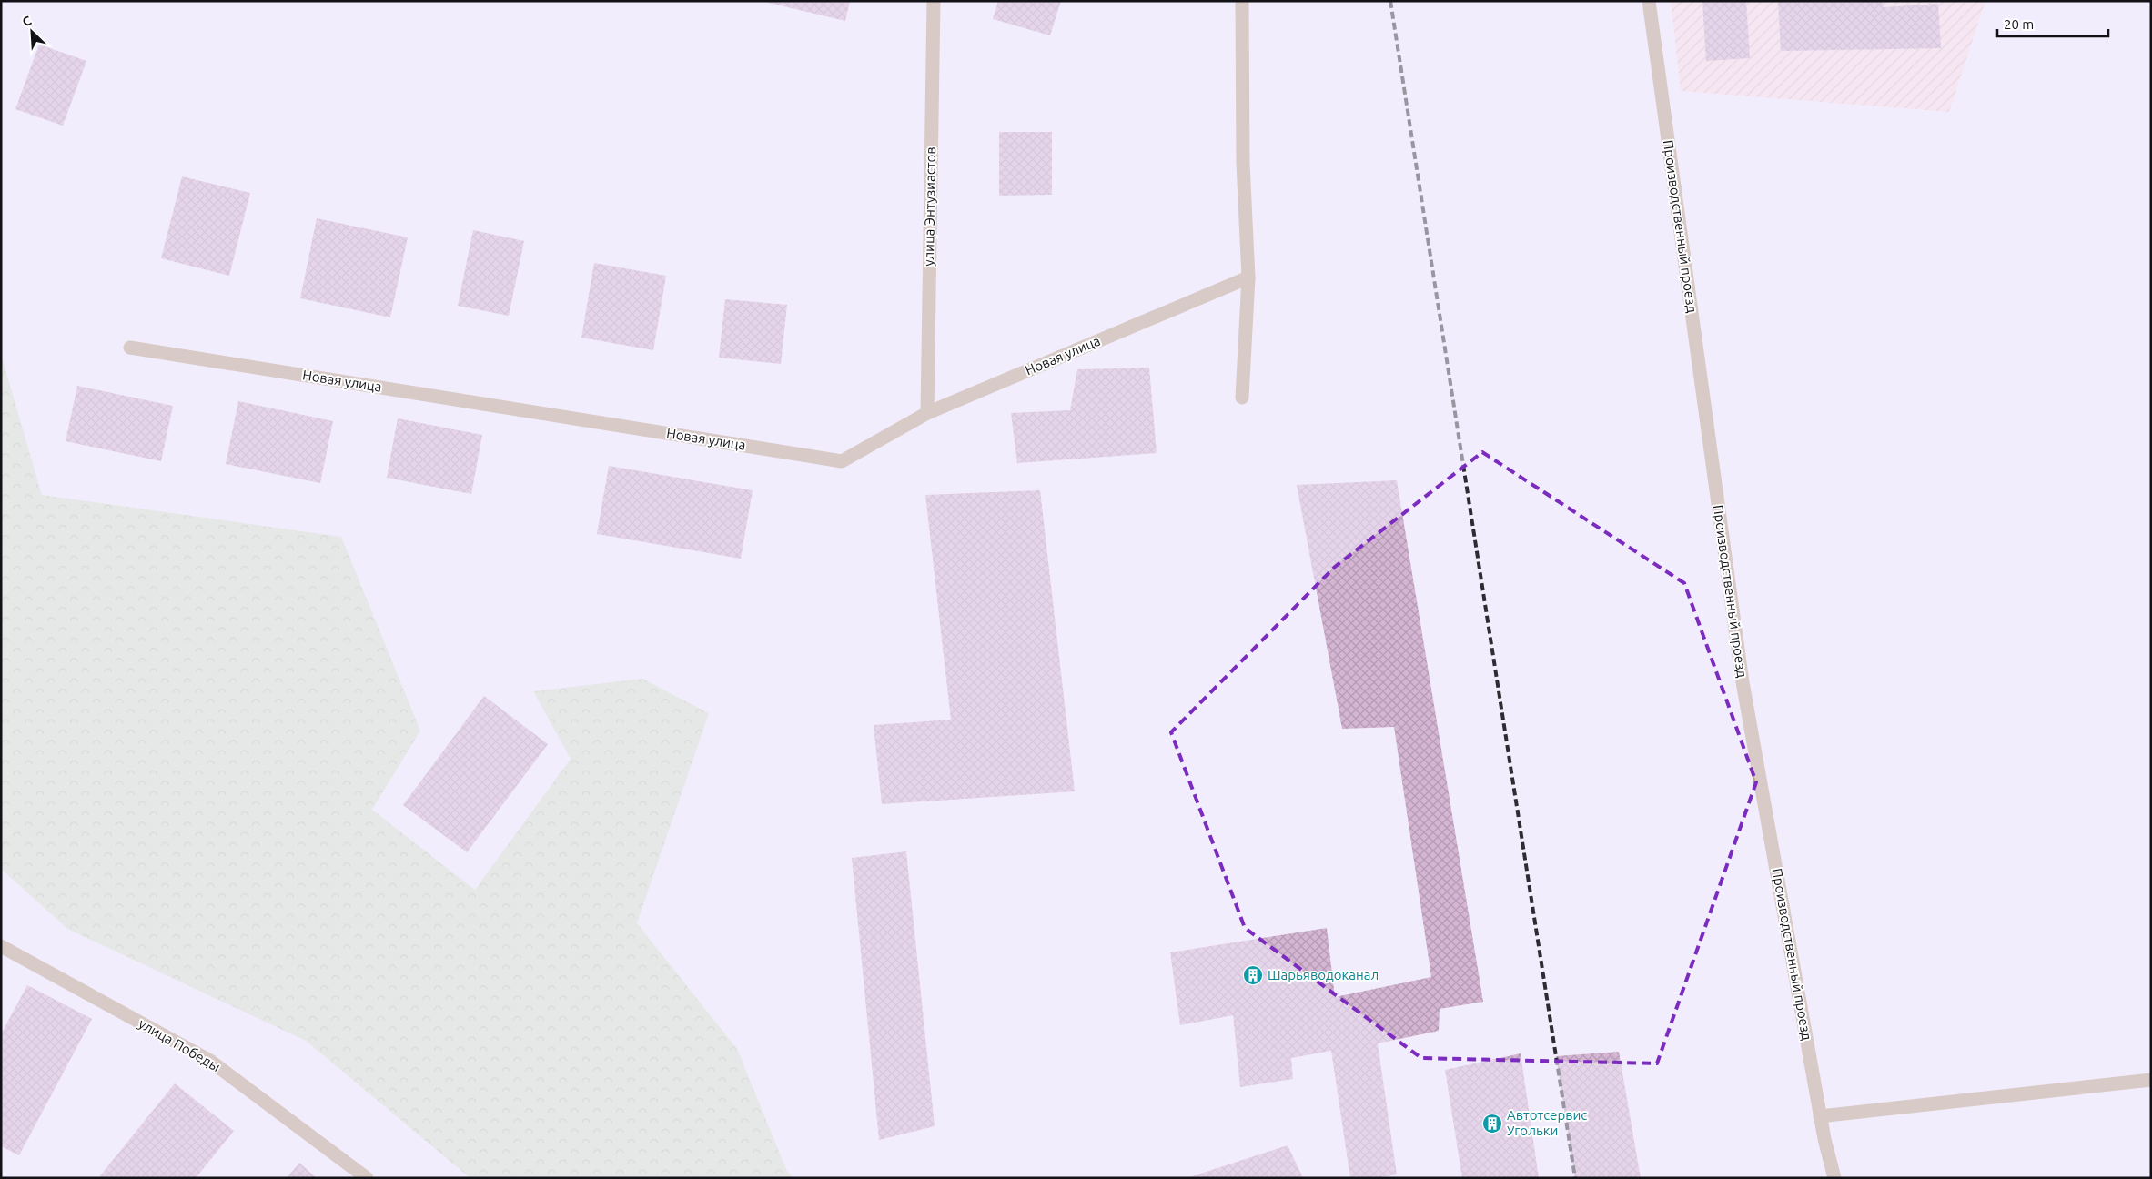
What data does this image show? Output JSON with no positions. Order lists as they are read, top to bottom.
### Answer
{
  "streets": {
    "street": [
      "улица Энтузиастов",
      "Производственный проезд",
      "Новая улица",
      "улица Победы"
    ]
  },
  "crossings": [
    ["улица Энтузиастов", "Новая улица"]
  ],
  "places": {
    "building": ["Шарьяводоканал", "Автотсервис Угольки"]
  },
  "scale_bar": "20 m",
  "north": "top left"
}
